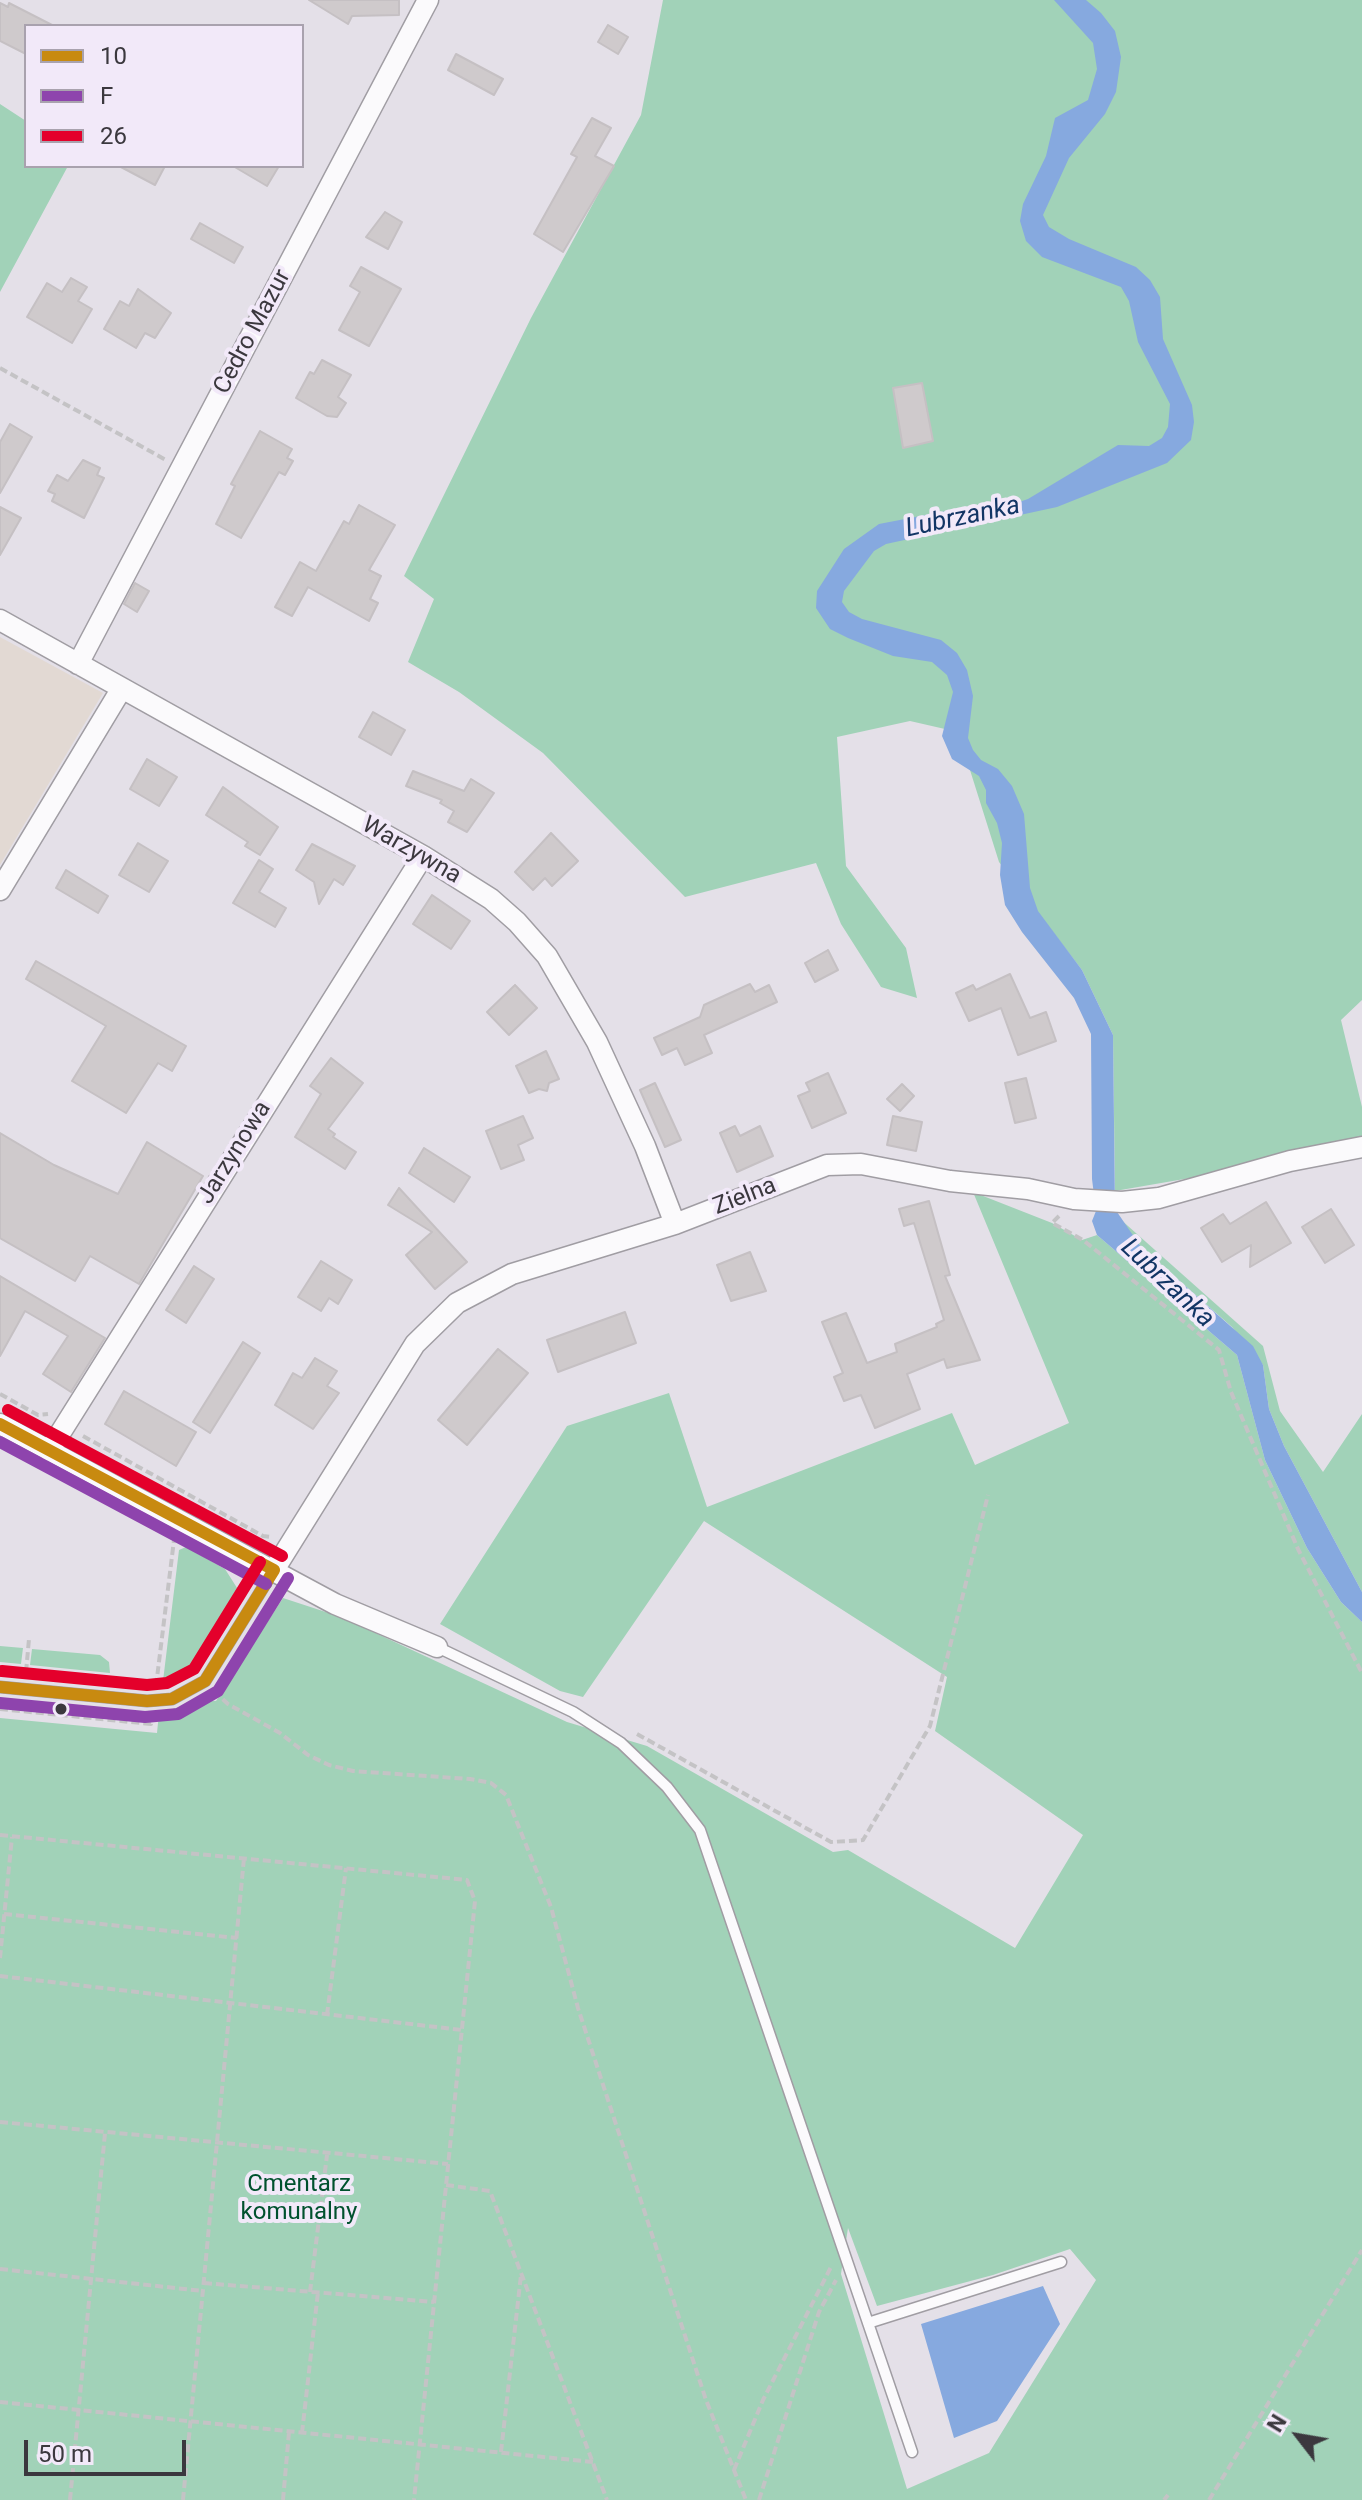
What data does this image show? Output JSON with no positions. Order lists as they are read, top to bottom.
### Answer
{
  "streets": {
    "street": [
      "Cedro Mazur",
      "Warzywna",
      "Jarzynowa",
      "Zielna"
    ]
  },
  "crossings": [
    ["Cedro Mazur", "Warzywna"],
    ["Warzywna", "Jarzynowa"],
    ["Warzywna", "Zielna"]
  ],
  "water": ["Lubrzanka"],
  "parks": ["Cmentarz komunalny"],
  "lines": ["transit line 26", "transit line 10", "transit line F"],
  "legend": ["10", "F", "26"],
  "scale_bar": "50 m",
  "north": "top left"
}
